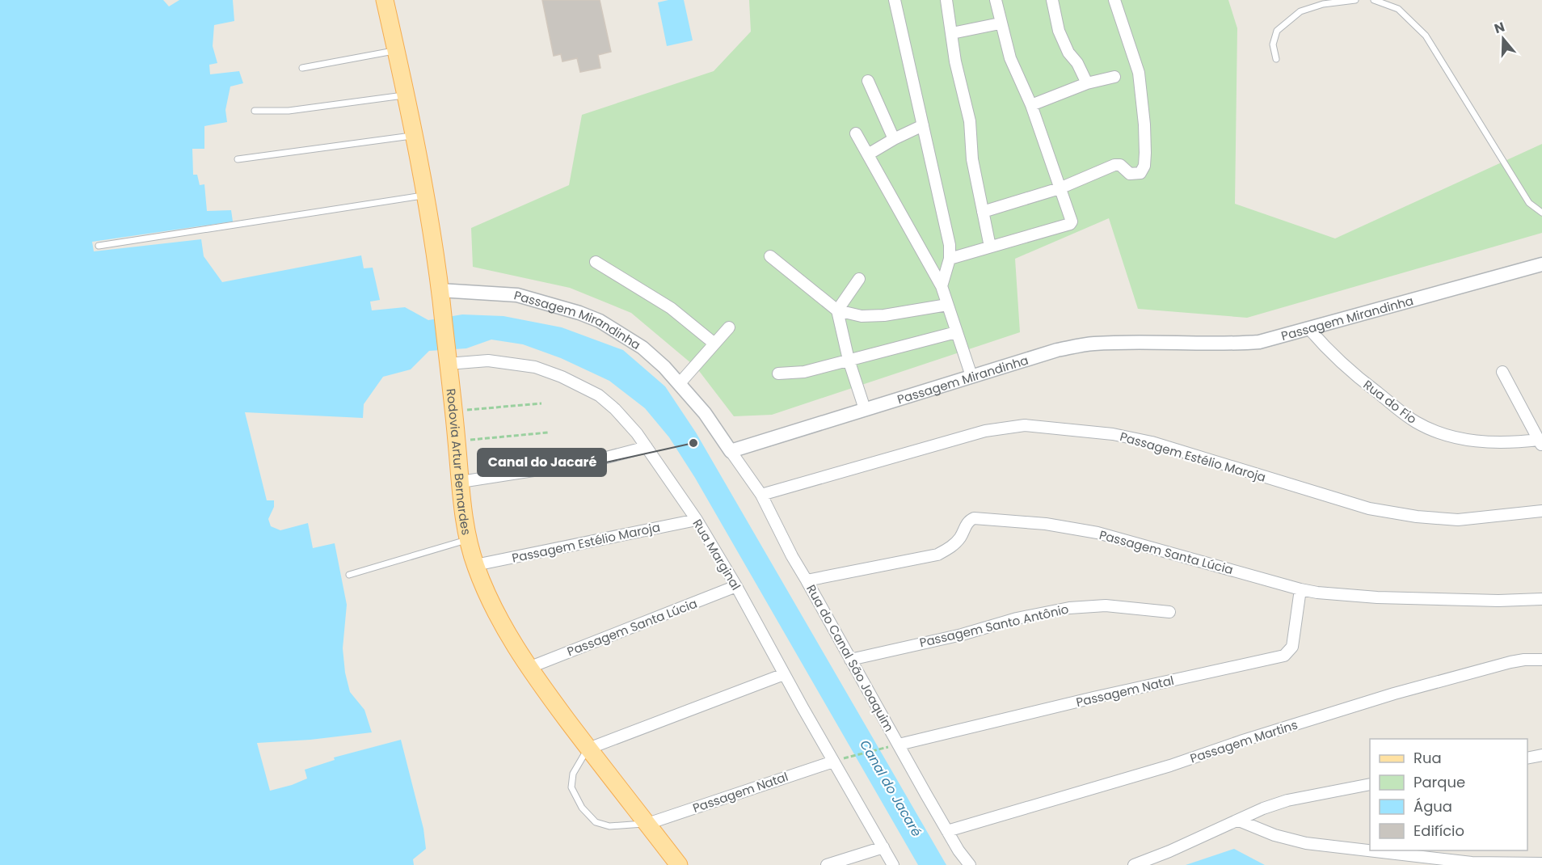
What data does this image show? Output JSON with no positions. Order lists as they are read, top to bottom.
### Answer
{
  "streets": {
    "main road": ["Rodovia Artur Bernardes"],
    "street": [
      "Passagem Mirandinha",
      "Rua do Fio",
      "Passagem Estélio Maroja",
      "Passagem Santa Lúcia",
      "Rua Marginal",
      "Passagem Santo Antônio",
      "Rua do Canal São Joaquim",
      "Passagem Natal",
      "Passagem Martins"
    ]
  },
  "crossings": [
    ["Passagem Mirandinha", "Rua do Fio"],
    ["Passagem Mirandinha", "Rodovia Artur Bernardes"],
    ["Passagem Mirandinha", "Rua do Canal São Joaquim"],
    ["Passagem Estélio Maroja", "Rodovia Artur Bernardes"],
    ["Passagem Estélio Maroja", "Rua Marginal"],
    ["Passagem Estélio Maroja", "Rua do Canal São Joaquim"],
    ["Rodovia Artur Bernardes", "Passagem Santa Lúcia"],
    ["Rodovia Artur Bernardes", "Rua Marginal"],
    ["Rodovia Artur Bernardes", "Passagem Natal"],
    ["Passagem Santa Lúcia", "Rua Marginal"],
    ["Passagem Santa Lúcia", "Rua do Canal São Joaquim"],
    ["Passagem Santa Lúcia", "Passagem Natal"],
    ["Rua Marginal", "Passagem Natal"],
    ["Passagem Santo Antônio", "Rua do Canal São Joaquim"],
    ["Rua do Canal São Joaquim", "Passagem Natal"],
    ["Rua do Canal São Joaquim", "Passagem Martins"]
  ],
  "water": ["Canal do Jacaré"],
  "places": ["Canal do Jacaré"],
  "legend": [
    "Rua",
    "Parque",
    "Água",
    "Edifício"
  ],
  "north": "top"
}
